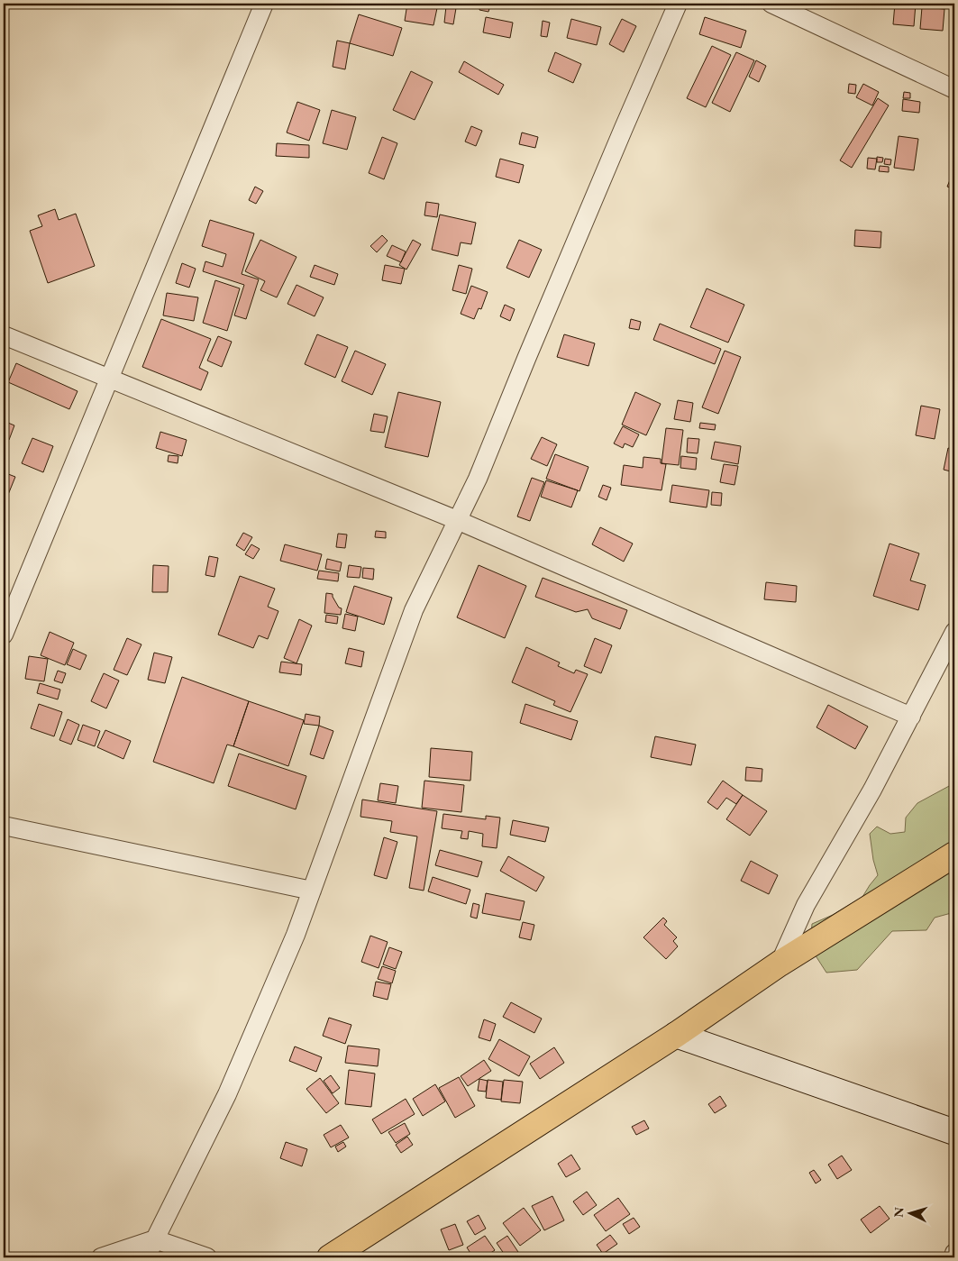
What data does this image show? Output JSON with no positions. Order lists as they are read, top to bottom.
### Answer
{
  "north": "left"
}
